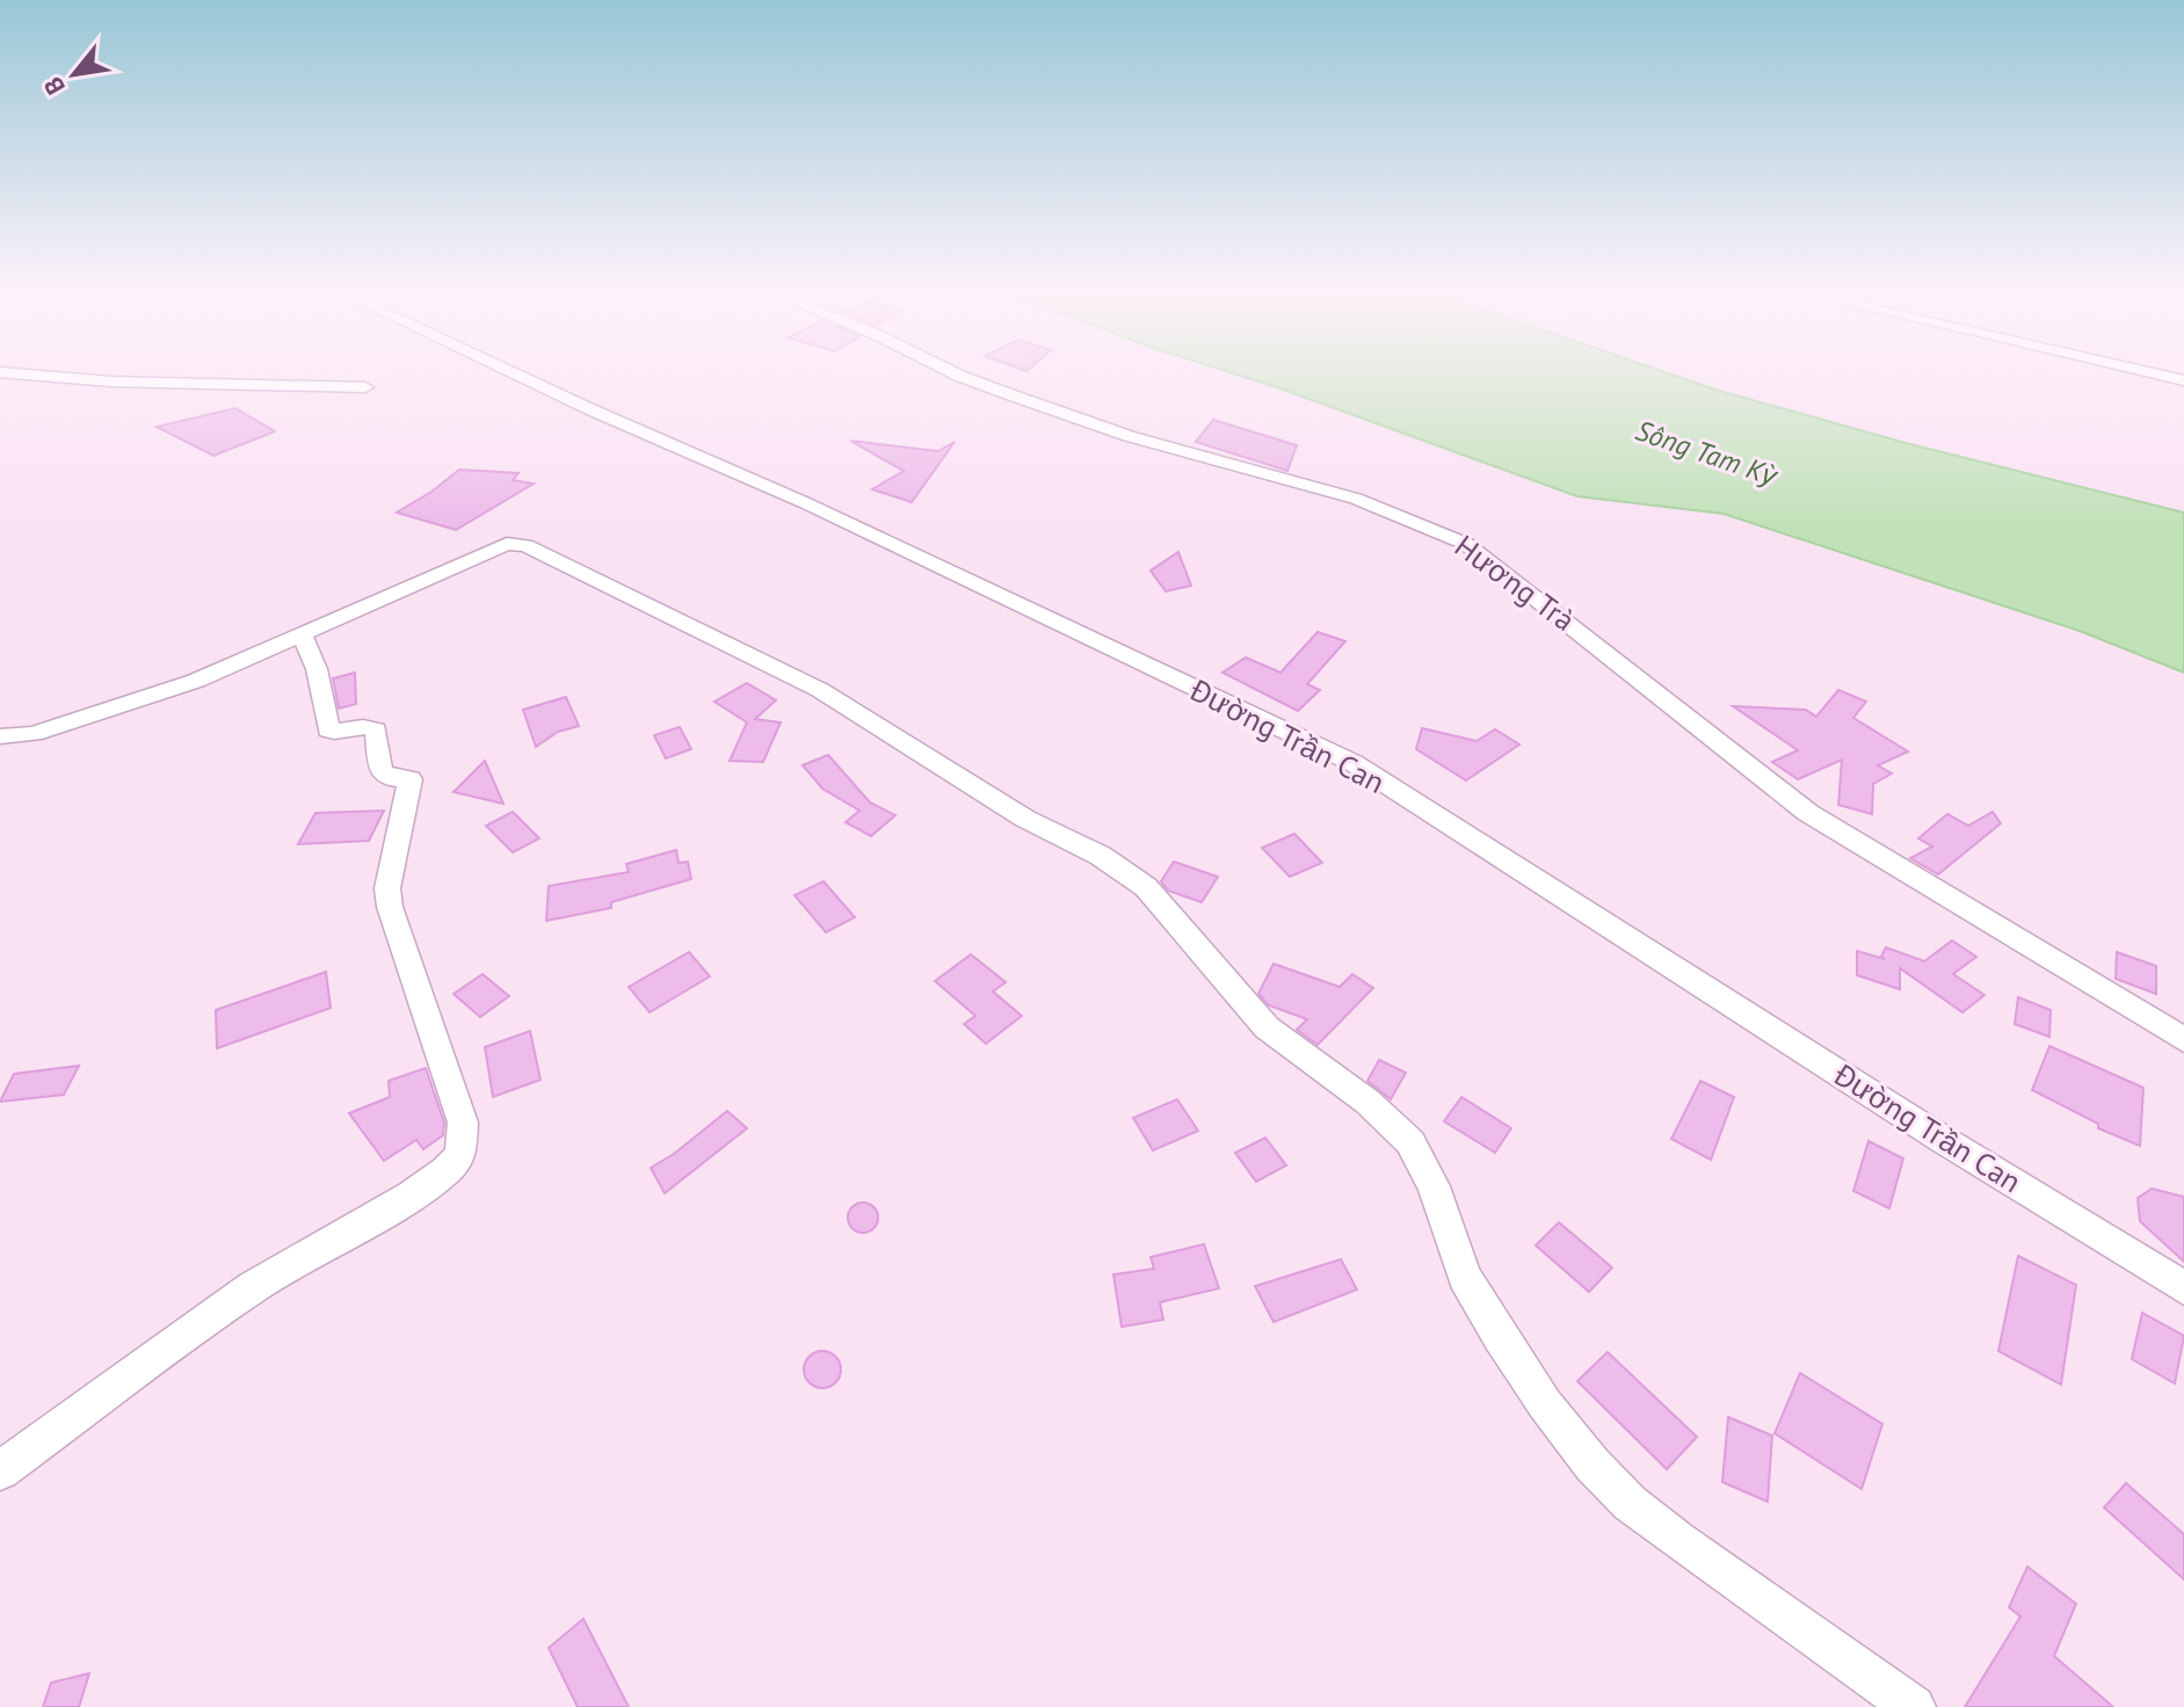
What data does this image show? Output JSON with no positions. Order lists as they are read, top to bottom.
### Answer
{
  "streets": {
    "street": ["Hương Trà", "Đường Trần Can"]
  },
  "water": ["Sông Tam Kỳ"],
  "north": "bottom left"
}
